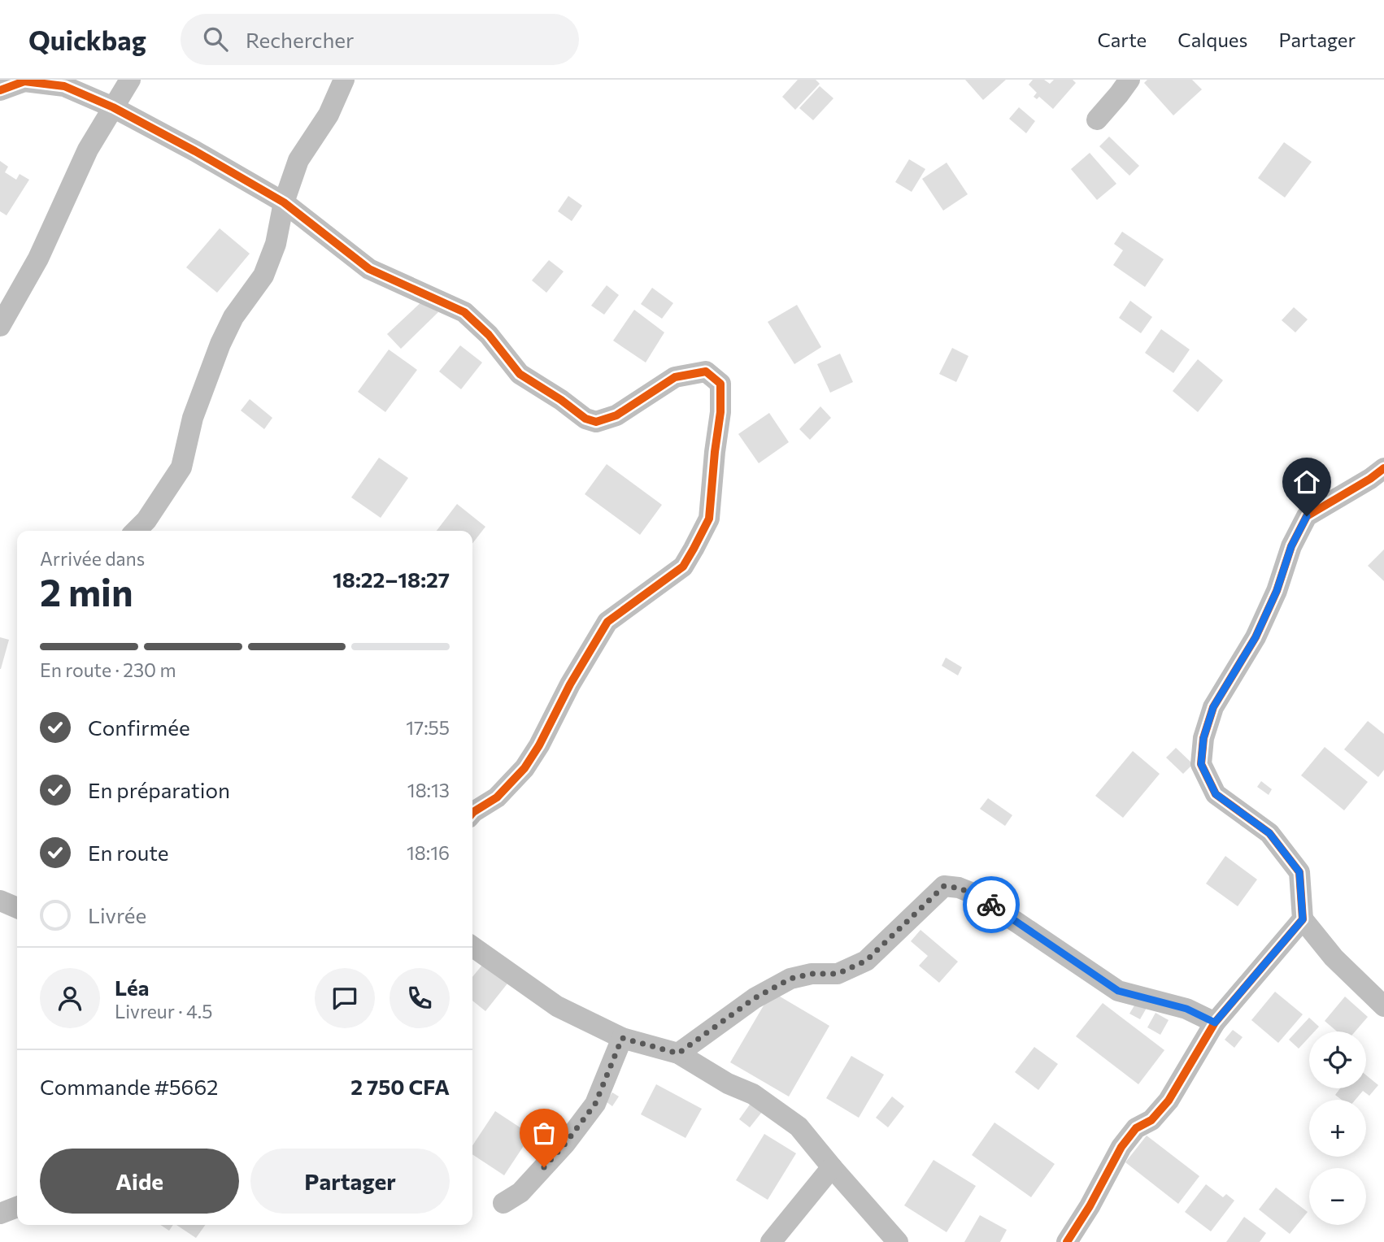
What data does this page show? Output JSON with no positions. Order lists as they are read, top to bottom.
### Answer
{
  "page": {
    "header": "Quickbag",
    "search": "Rechercher",
    "nav": ["Carte", "Calques", "Partager"],
    "heading": ["2 min", "Arrivée dans", "18:22–18:27"],
    "panel": [
      "Léa",
      "Livreur · 4.5",
      "Commande #5662",
      "2 750 CFA"
    ],
    "bar": "En route · 230 m",
    "list": [
      ["Confirmée", "17:55"],
      ["En préparation", "18:13"],
      ["En route", "18:16"],
      "Livrée"
    ],
    "map_buttons": ["+", "−"],
    "buttons": ["Aide", "Partager"]
  }
}
